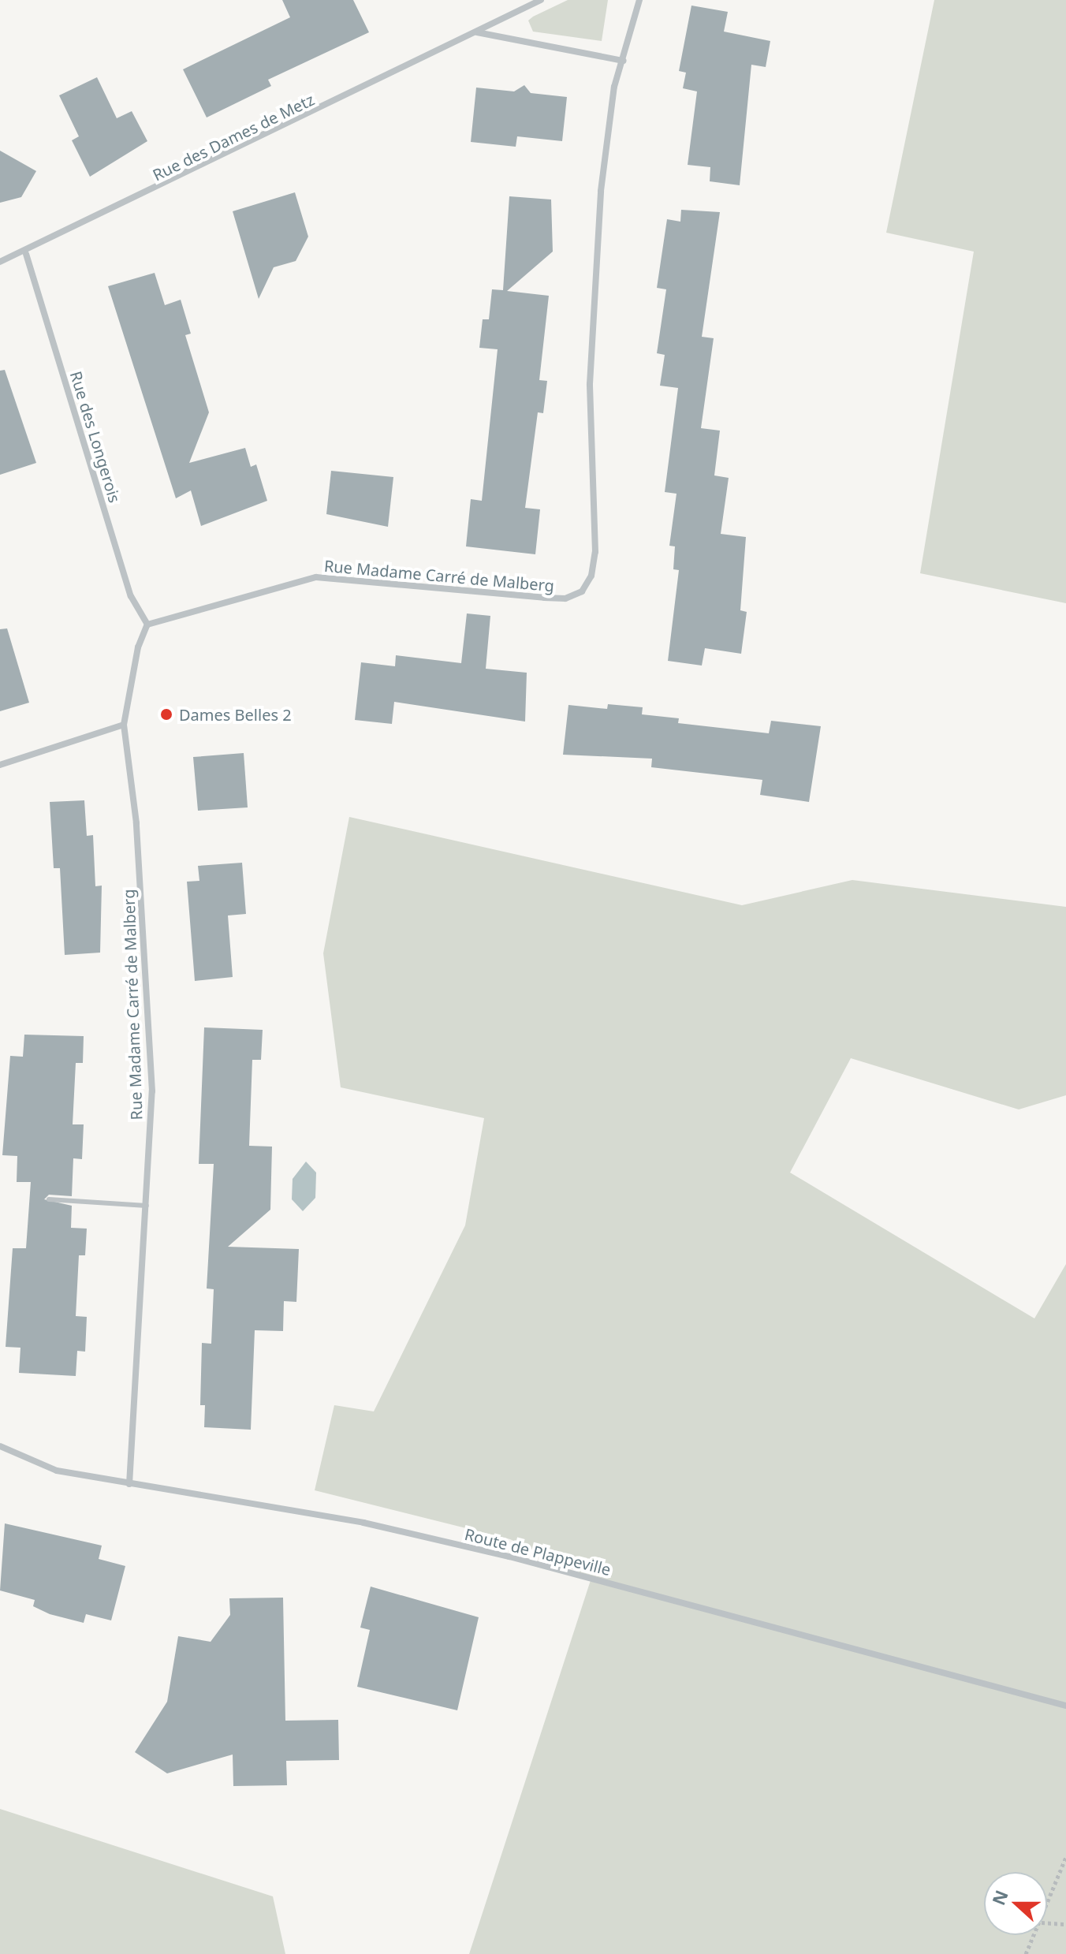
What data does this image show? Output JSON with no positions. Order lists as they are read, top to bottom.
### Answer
{
  "streets": {
    "street": [
      "Rue des Dames de Metz",
      "Rue des Longerois",
      "Rue Madame Carré de Malberg",
      "Route de Plappeville"
    ]
  },
  "crossings": [
    ["Rue des Dames de Metz", "Rue des Longerois"],
    ["Rue des Longerois", "Rue Madame Carré de Malberg"],
    ["Rue Madame Carré de Malberg", "Route de Plappeville"]
  ],
  "places": ["Dames Belles 2"],
  "north": "left"
}
